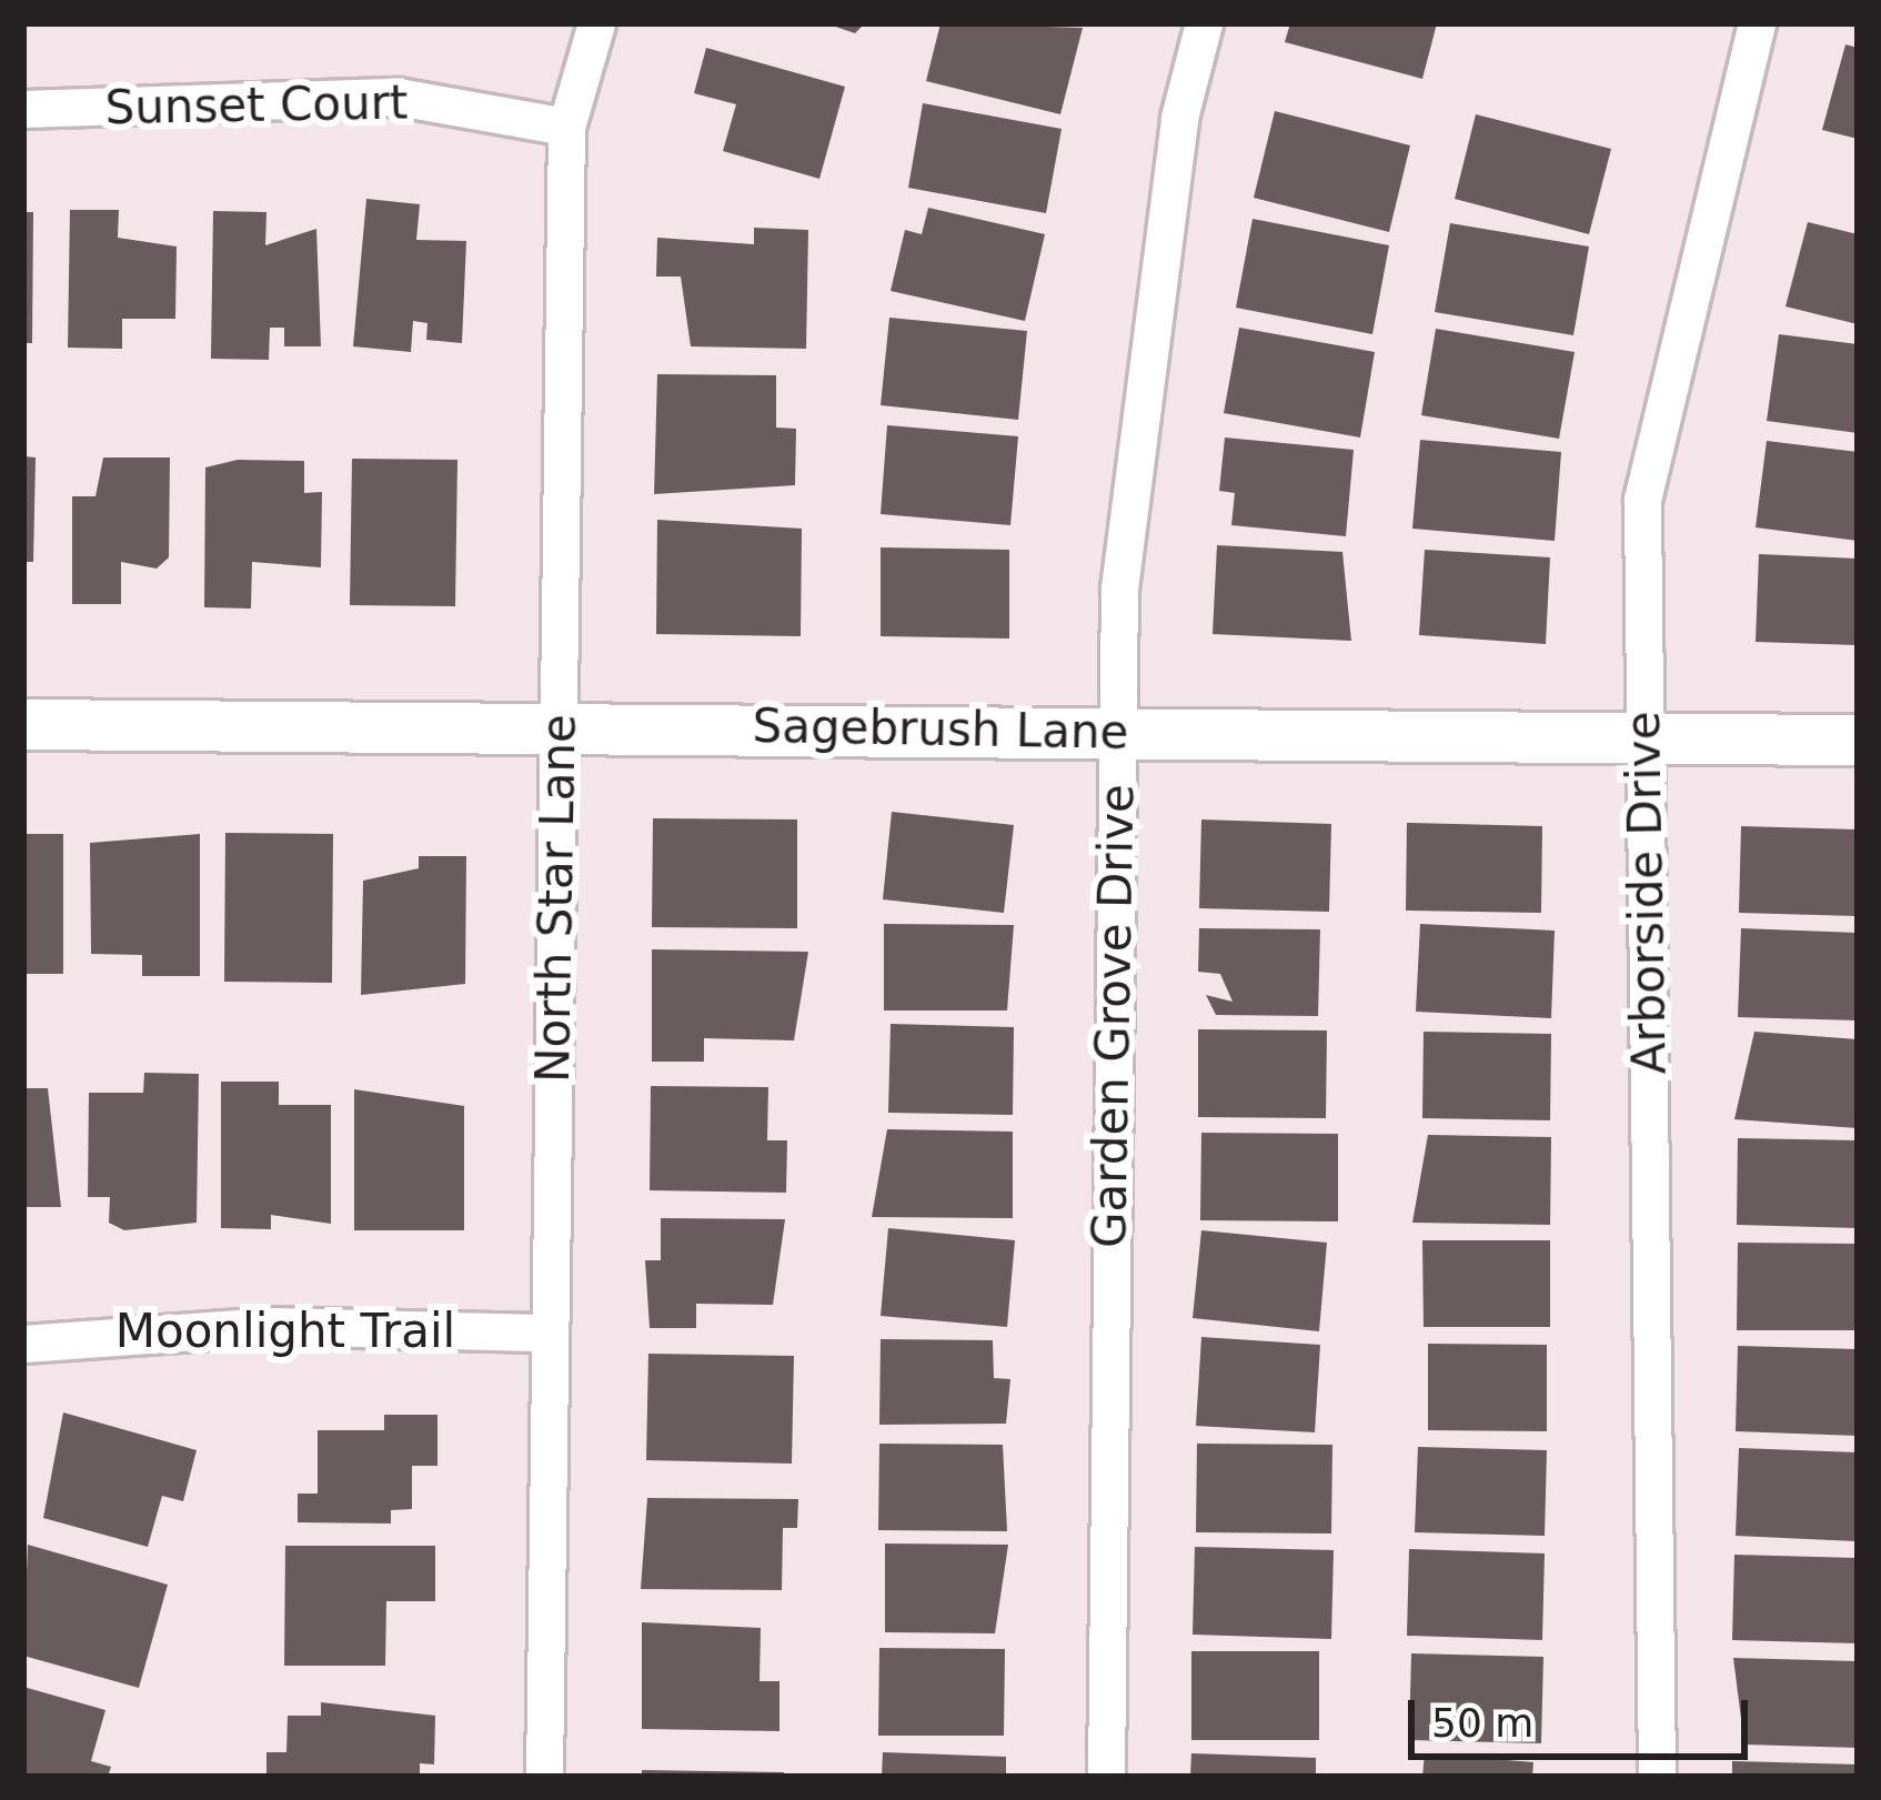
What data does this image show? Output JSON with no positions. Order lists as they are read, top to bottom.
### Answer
{
  "streets": {
    "street": [
      "Sunset Court",
      "Sagebrush Lane",
      "Arborside Drive",
      "North Star Lane",
      "Garden Grove Drive",
      "Moonlight Trail"
    ]
  },
  "crossings": [
    ["Sunset Court", "North Star Lane"],
    ["Sagebrush Lane", "Arborside Drive"],
    ["Sagebrush Lane", "North Star Lane"],
    ["Sagebrush Lane", "Garden Grove Drive"],
    ["North Star Lane", "Moonlight Trail"]
  ],
  "scale_bar": "50 m"
}
